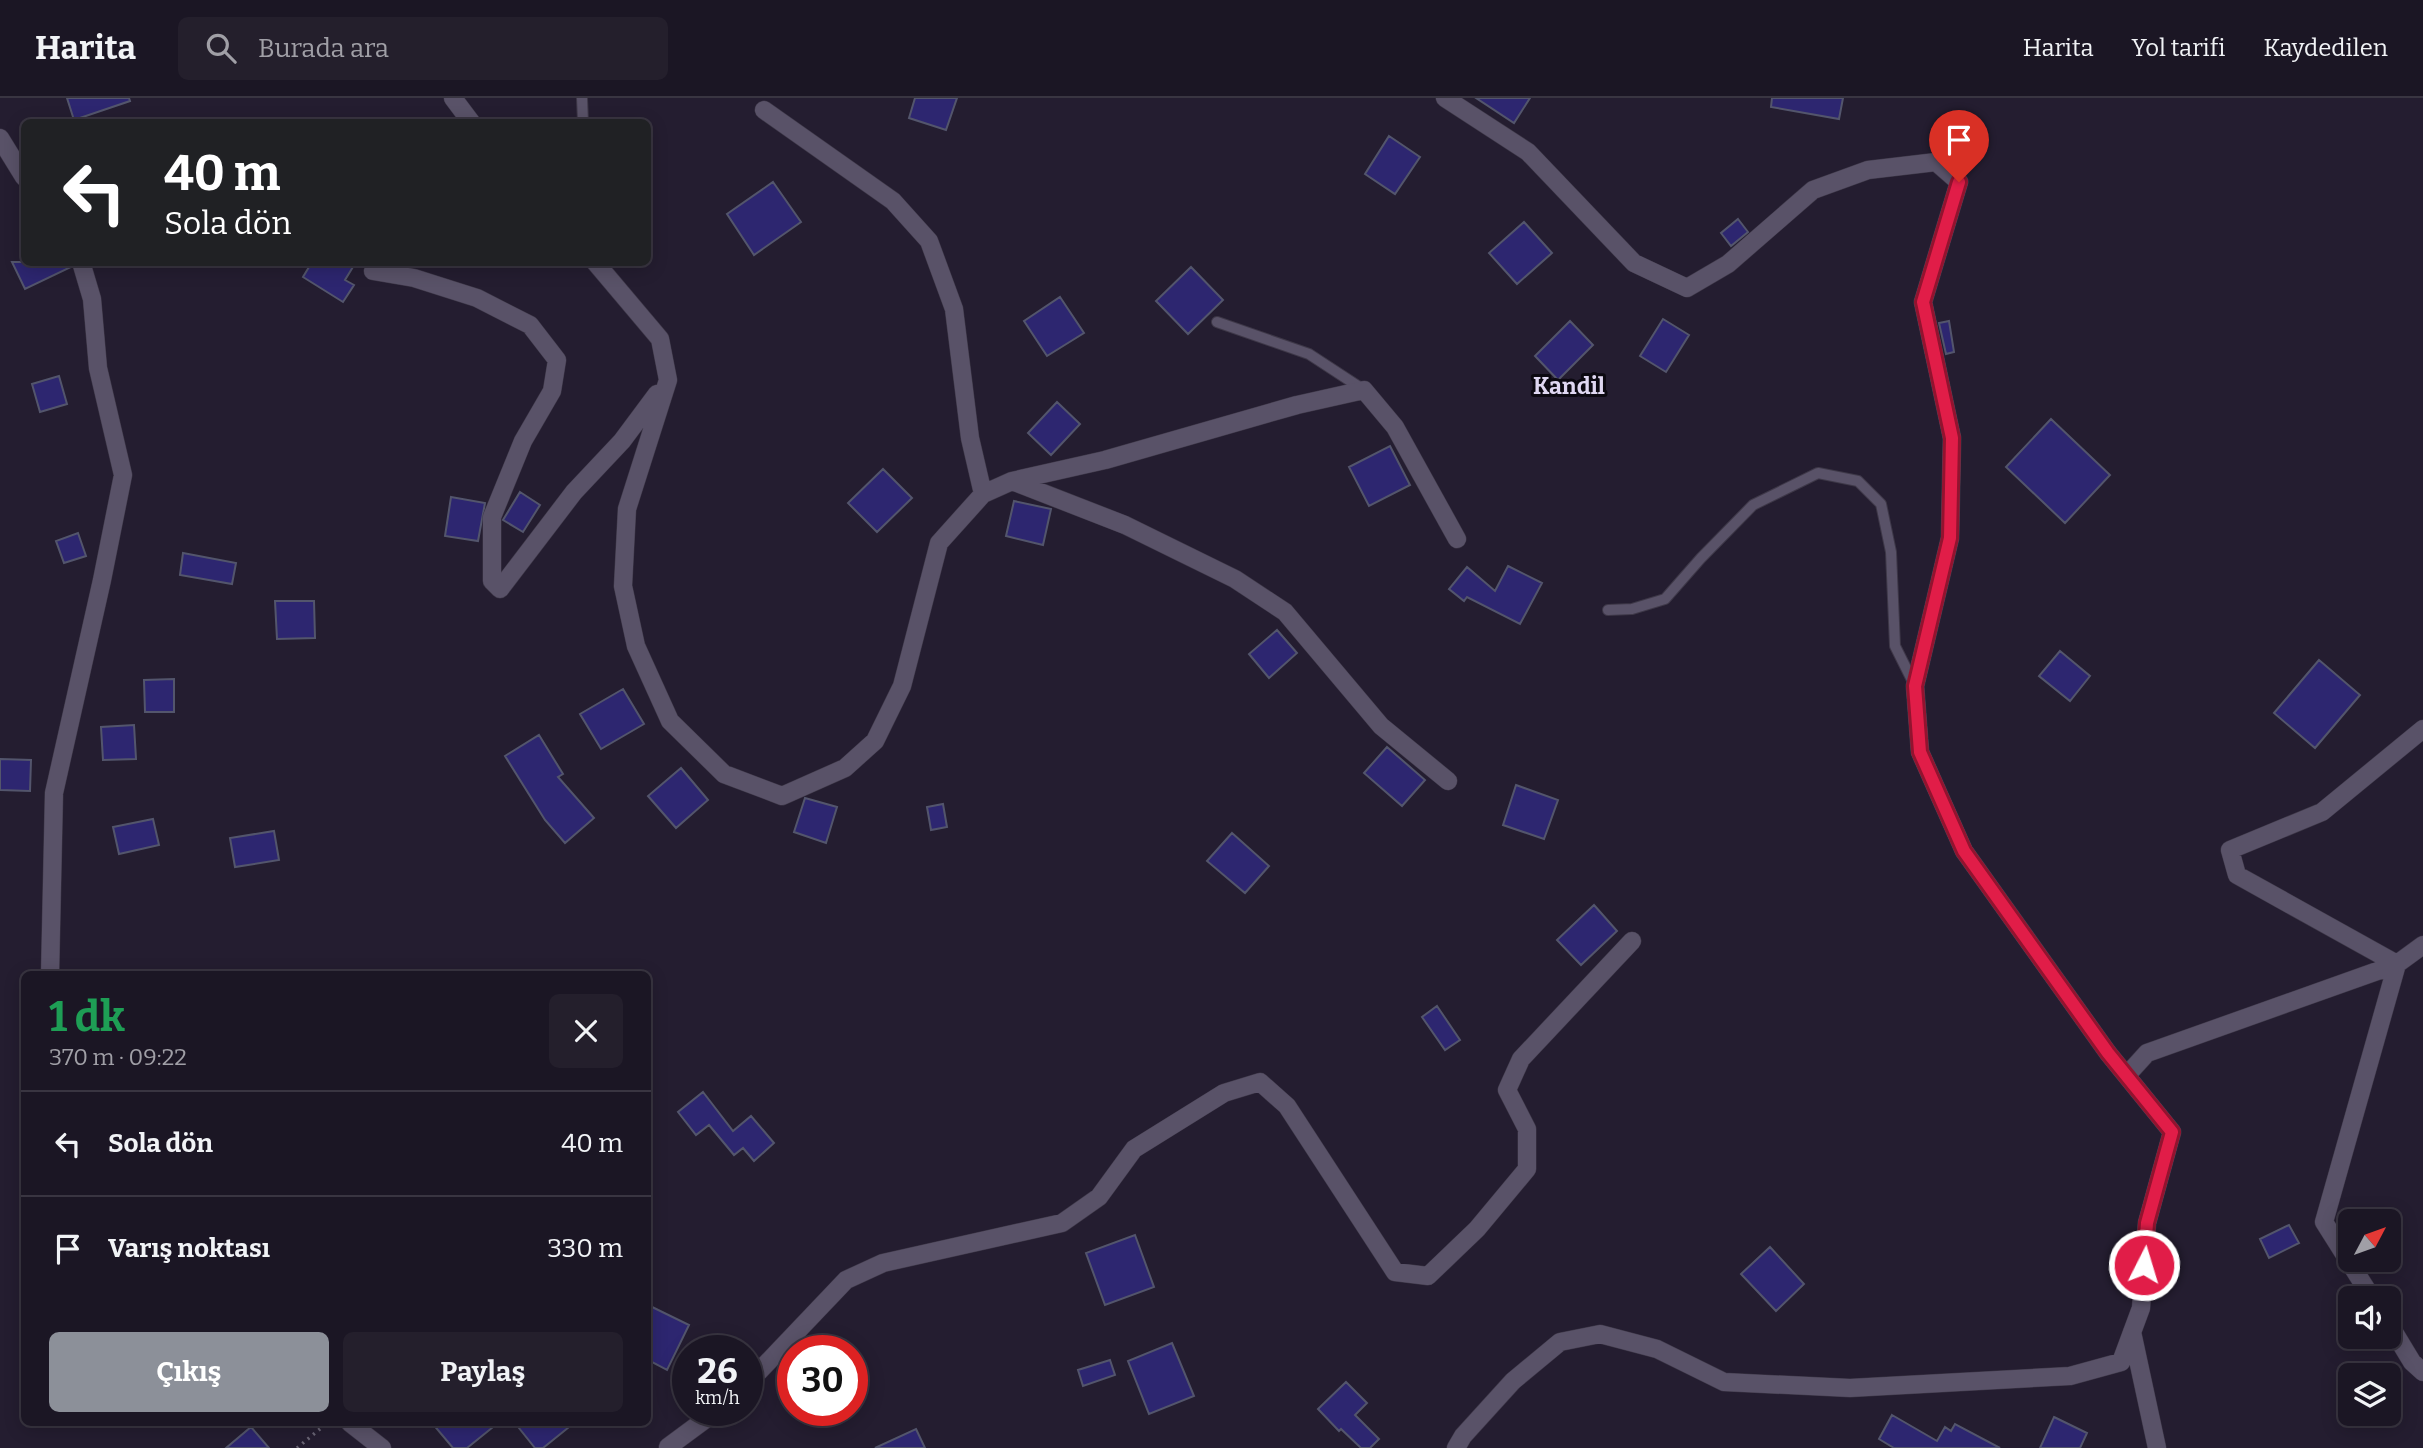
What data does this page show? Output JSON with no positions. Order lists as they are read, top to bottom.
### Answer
{
  "districts": ["Kandil"],
  "north": "top right",
  "page": {
    "header": "Harita",
    "search": "Burada ara",
    "nav": ["Harita", "Yol tarifi", "Kaydedilen"],
    "turn": ["40 m", "Sola dön"],
    "heading": ["1 dk", "370 m · 09:22"],
    "list": [
      {
        "name": "Sola dön",
        "value": "40 m"
      },
      {
        "name": "Varış noktası",
        "value": "330 m"
      }
    ],
    "buttons": ["Çıkış", "Paylaş"],
    "speed": "26 km/h",
    "limit": "30"
  }
}
